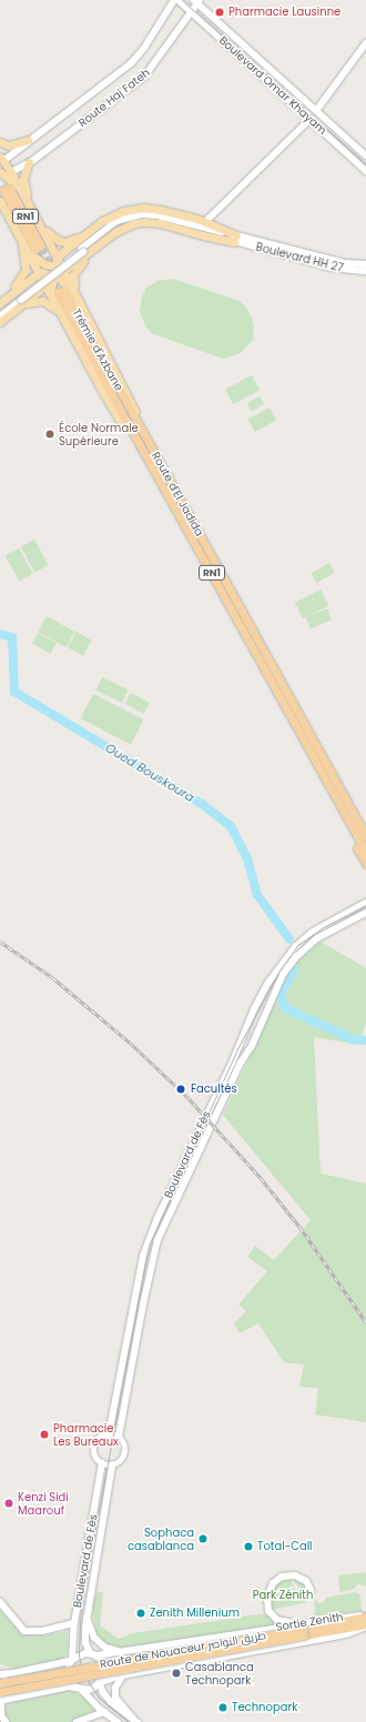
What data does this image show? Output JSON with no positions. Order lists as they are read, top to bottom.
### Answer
{
  "streets": {
    "highway": [
      "RN1",
      "Trémie d'Azbane",
      "Route d'El Jadida",
      "Route de Nouaceur طريق النواصر"
    ],
    "main road": ["Route Haj Fateh", "Boulevard HH 27", "Sortie Zenith"],
    "street": ["Boulevard Omar Khayam", "Boulevard de Fès"]
  },
  "crossings": [
    ["Boulevard Omar Khayam", "Route Haj Fateh"],
    ["RN1", "Route d'El Jadida"],
    ["Trémie d'Azbane", "Route d'El Jadida"],
    ["Boulevard de Fès", "Sortie Zenith"],
    ["Sortie Zenith", "Route de Nouaceur طريق النواصر"]
  ],
  "water": ["Oued Bouskoura"],
  "parks": ["Park Zénith"],
  "places": [
    "Pharmacie Lausinne",
    "École Normale Supérieure",
    "Facultés",
    "Pharmacie Les Bureaux",
    "Kenzi Sidi Maarouf",
    "Sophaca casablanca",
    "Total-Call",
    "Zenith Millenium",
    "Casablanca Technopark",
    "Technopark"
  ]
}
